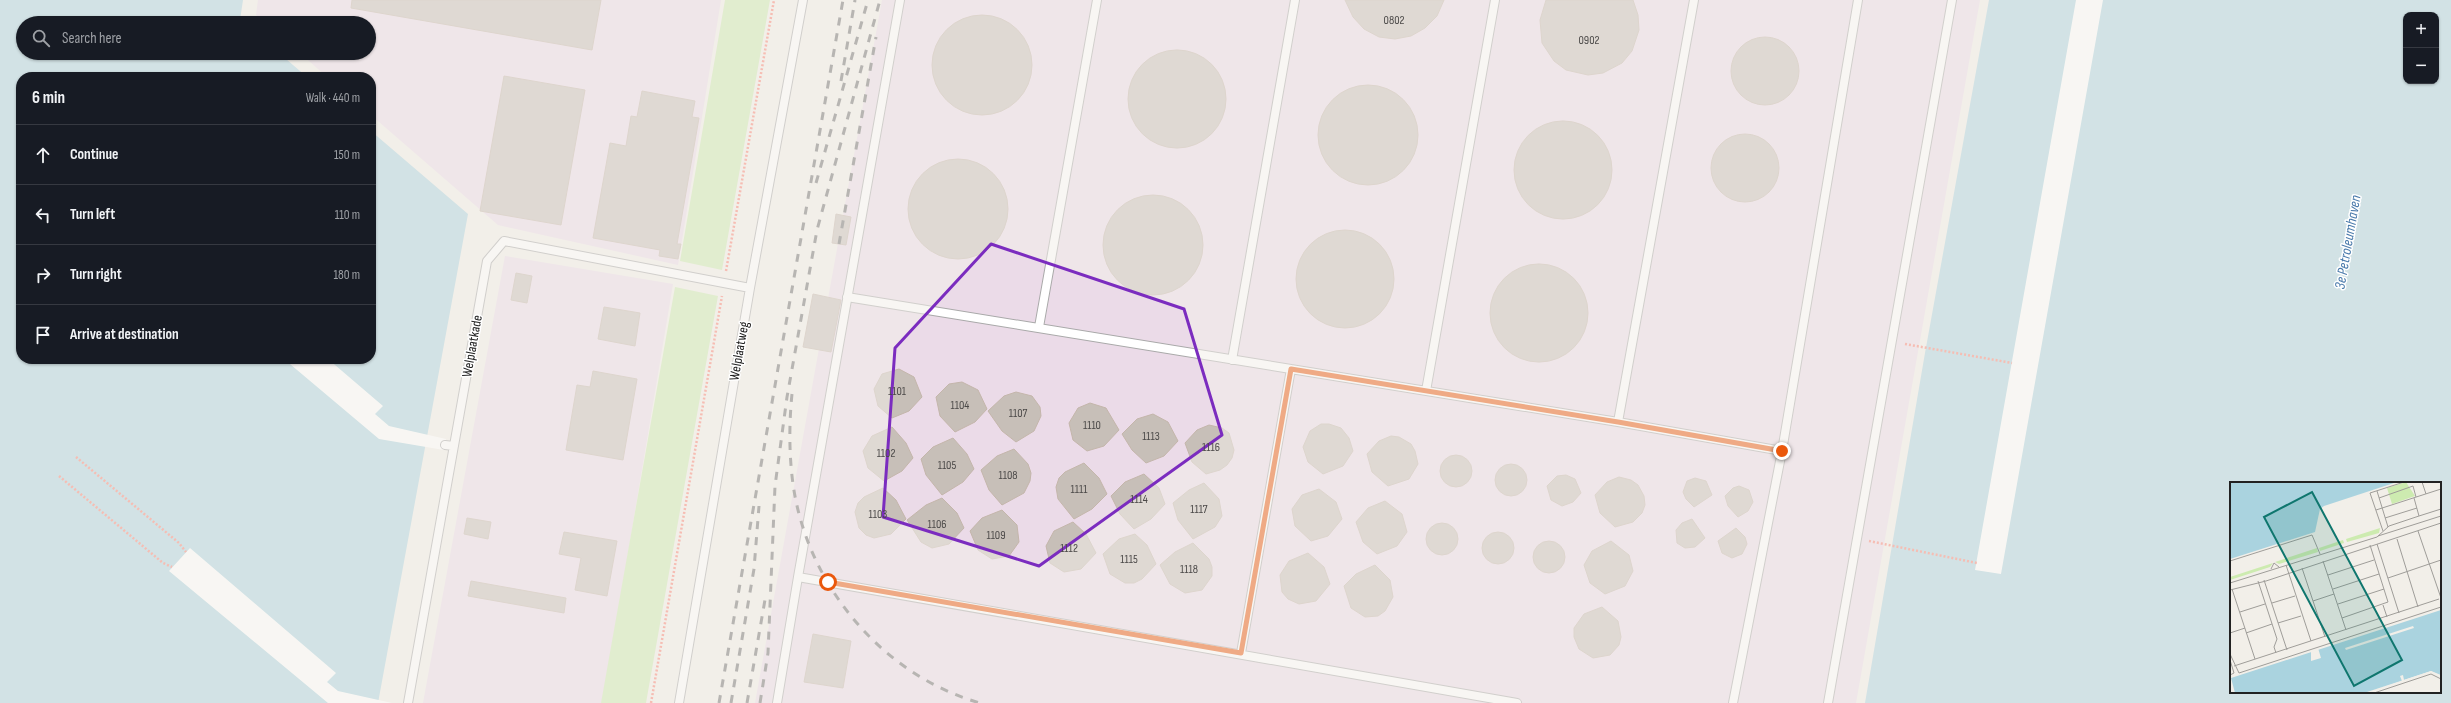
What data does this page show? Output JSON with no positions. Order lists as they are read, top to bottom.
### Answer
{
  "streets": {
    "lane": ["Welplaatkade", "Welplaatweg"]
  },
  "crossings": [
    ["Welplaatkade", "Welplaatweg"]
  ],
  "water": ["3e Petroleumhaven"],
  "house_numbers": [
    "0802",
    "0902",
    "1101",
    "1104",
    "1107",
    "1110",
    "1113",
    "1116",
    "1102",
    "1105",
    "1108",
    "1111",
    "1114",
    "1117",
    "1103",
    "1106",
    "1109",
    "1112",
    "1115",
    "1118"
  ],
  "page": {
    "map_buttons": ["+", "−"],
    "search": "Search here",
    "heading": ["6 min", "Walk · 440 m"],
    "list": [
      ["Continue", "150 m"],
      ["Turn left", "110 m"],
      ["Turn right", "180 m"],
      "Arrive at destination"
    ]
  }
}
